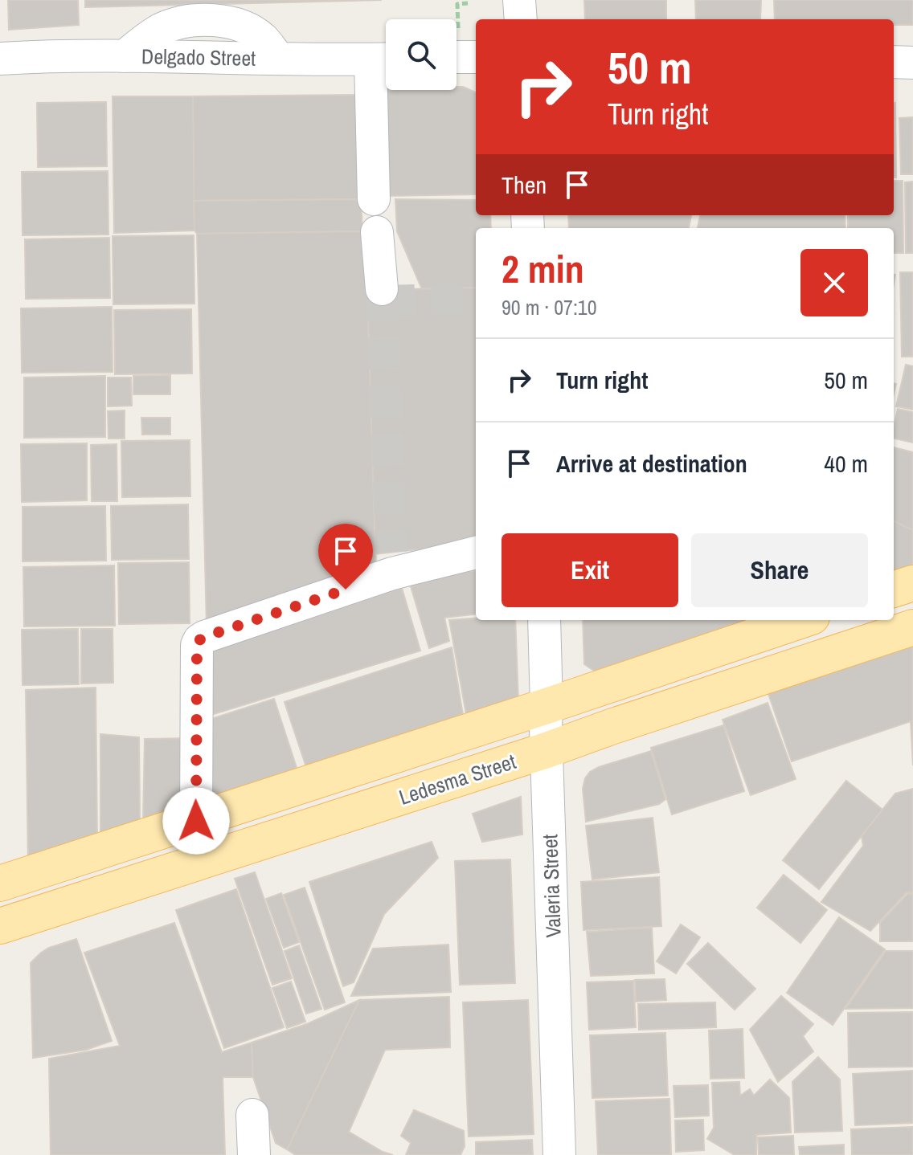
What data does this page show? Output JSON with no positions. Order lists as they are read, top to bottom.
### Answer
{
  "streets": {
    "main road": ["Ledesma Street"],
    "street": ["Delgado Street", "Valeria Street"]
  },
  "crossings": [
    ["Ledesma Street", "Valeria Street"]
  ],
  "page": {
    "turn": ["50 m", "Turn right"],
    "then": "Then",
    "heading": ["2 min", "90 m · 07:10"],
    "list": [
      {
        "name": "Turn right",
        "value": "50 m"
      },
      {
        "name": "Arrive at destination",
        "value": "40 m"
      }
    ],
    "buttons": ["Exit", "Share"]
  }
}
